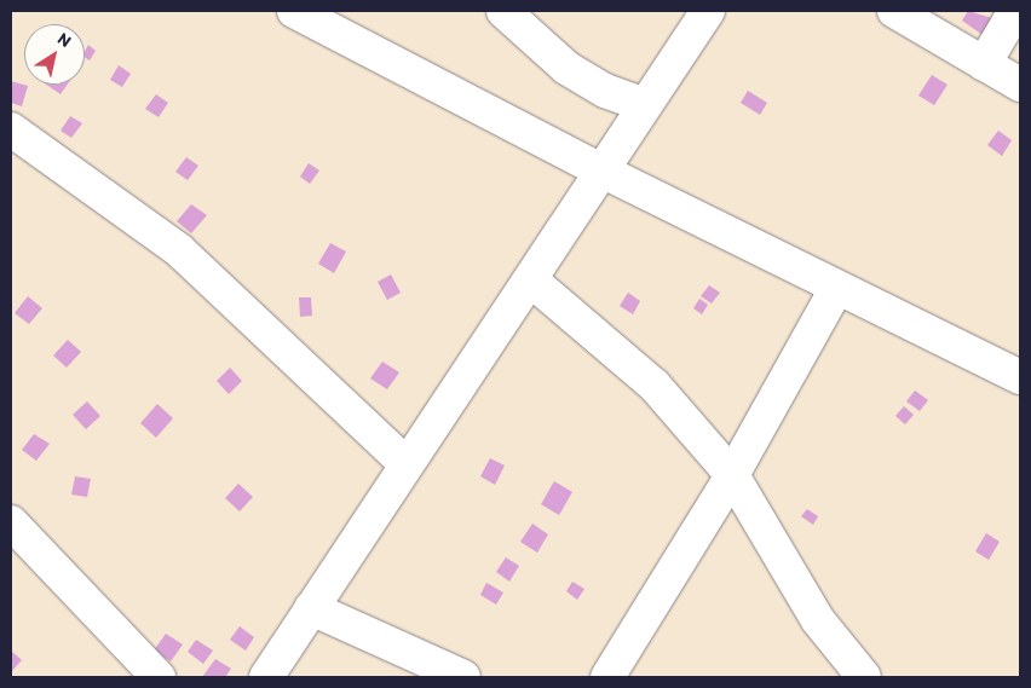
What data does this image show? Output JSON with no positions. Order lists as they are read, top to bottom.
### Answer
{
  "north": "top right"
}
